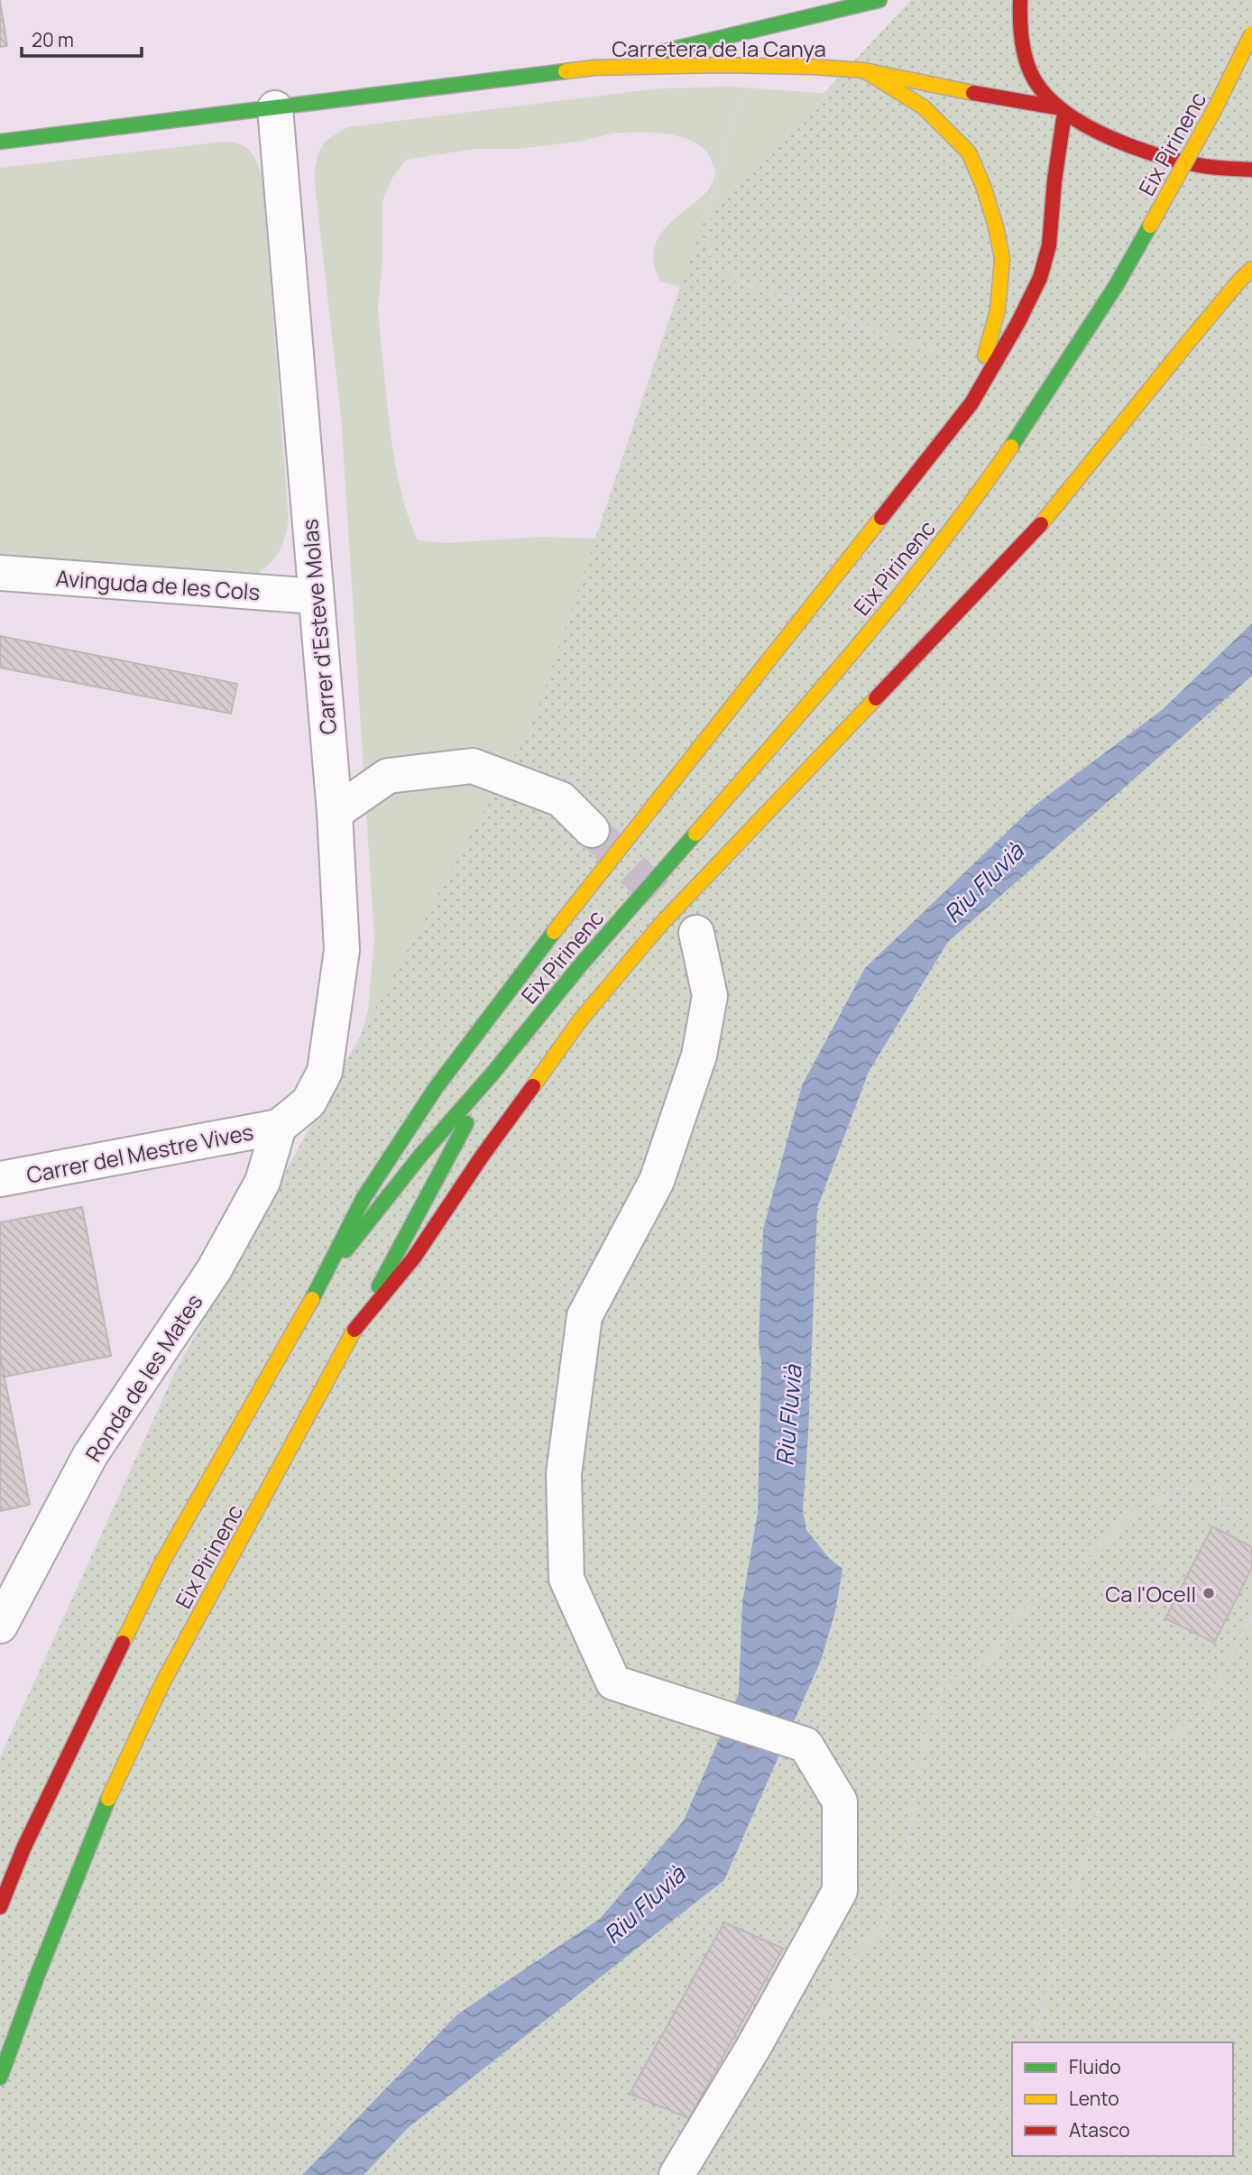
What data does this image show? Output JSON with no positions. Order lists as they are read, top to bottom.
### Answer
{
  "streets": {
    "main road": ["Carretera de la Canya", "Eix Pirinenc"],
    "street": [
      "Avinguda de les Cols",
      "Carrer d'Esteve Molas",
      "Carrer del Mestre Vives",
      "Ronda de les Mates"
    ]
  },
  "crossings": [
    ["Avinguda de les Cols", "Carrer d'Esteve Molas"],
    ["Carrer d'Esteve Molas", "Carrer del Mestre Vives"],
    ["Carrer d'Esteve Molas", "Ronda de les Mates"],
    ["Carrer del Mestre Vives", "Ronda de les Mates"]
  ],
  "water": ["Riu Fluvià"],
  "places": ["Ca l'Ocell"],
  "legend": ["Fluido", "Lento", "Atasco"],
  "scale_bar": "20 m"
}
